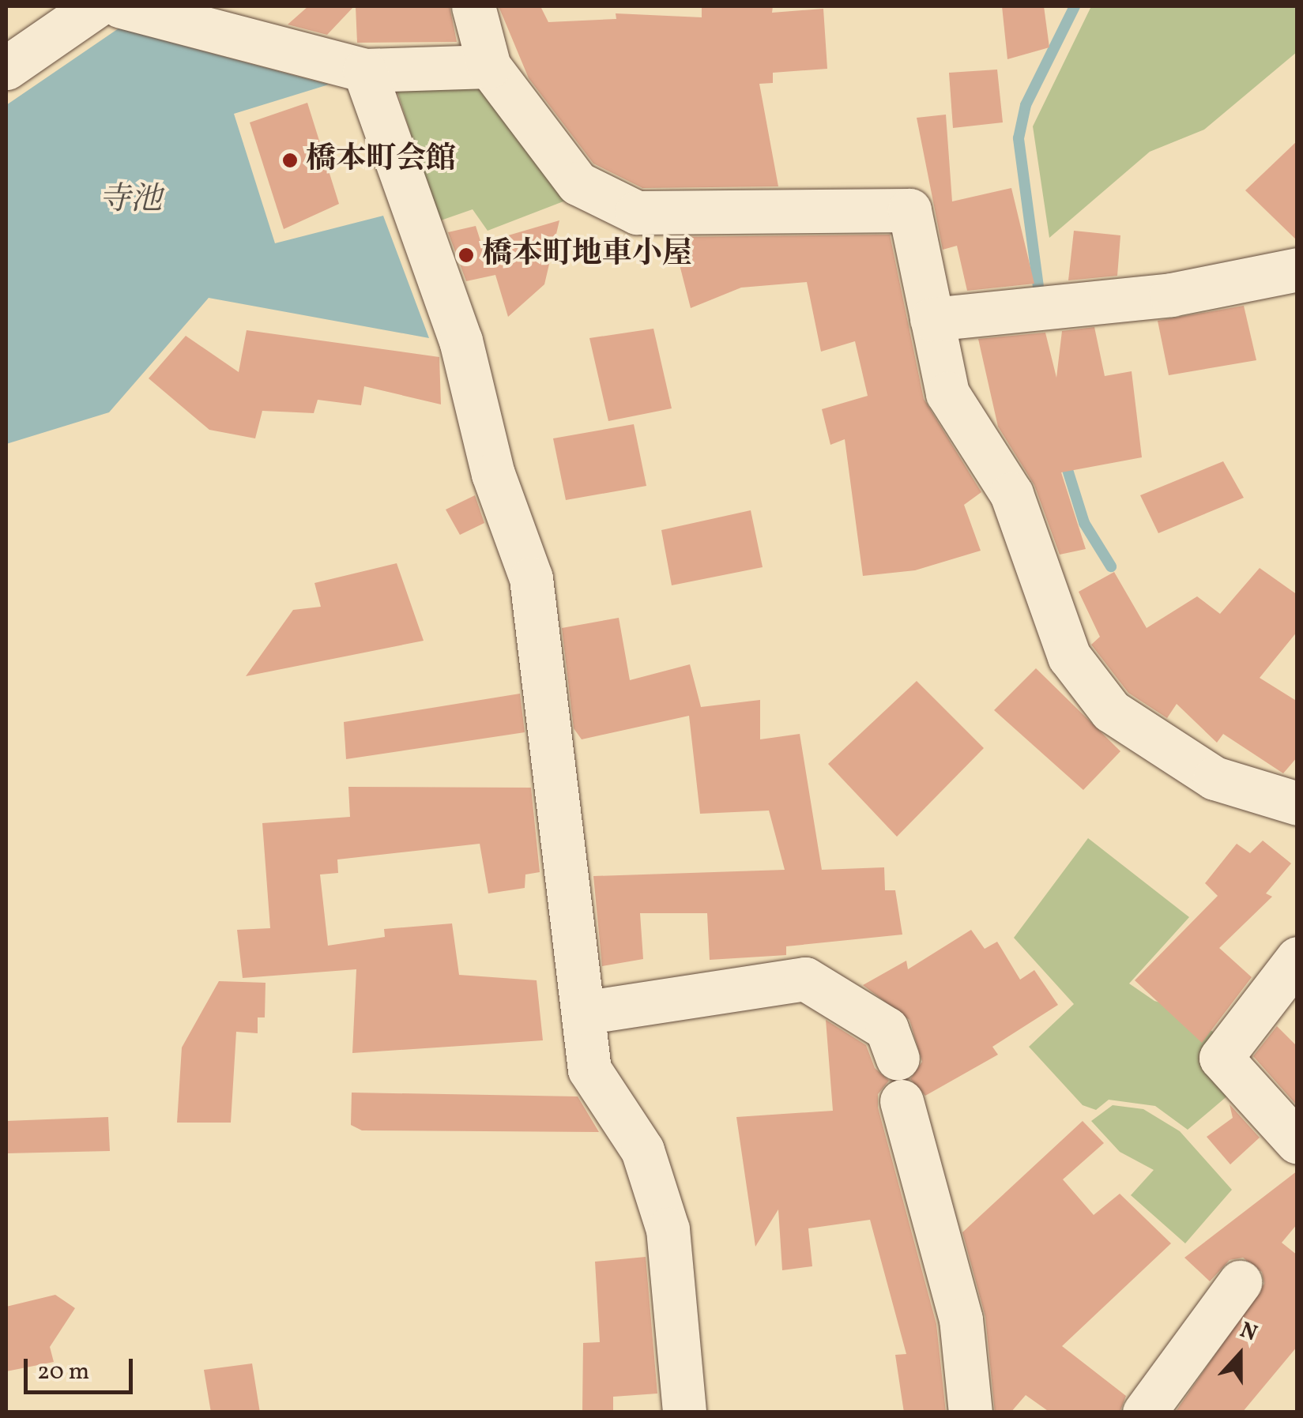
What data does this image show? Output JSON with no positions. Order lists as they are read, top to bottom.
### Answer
{
  "water": ["寺池"],
  "places": ["橋本町会館", "橋本町地車小屋"],
  "scale_bar": "20 m",
  "north": "top"
}
